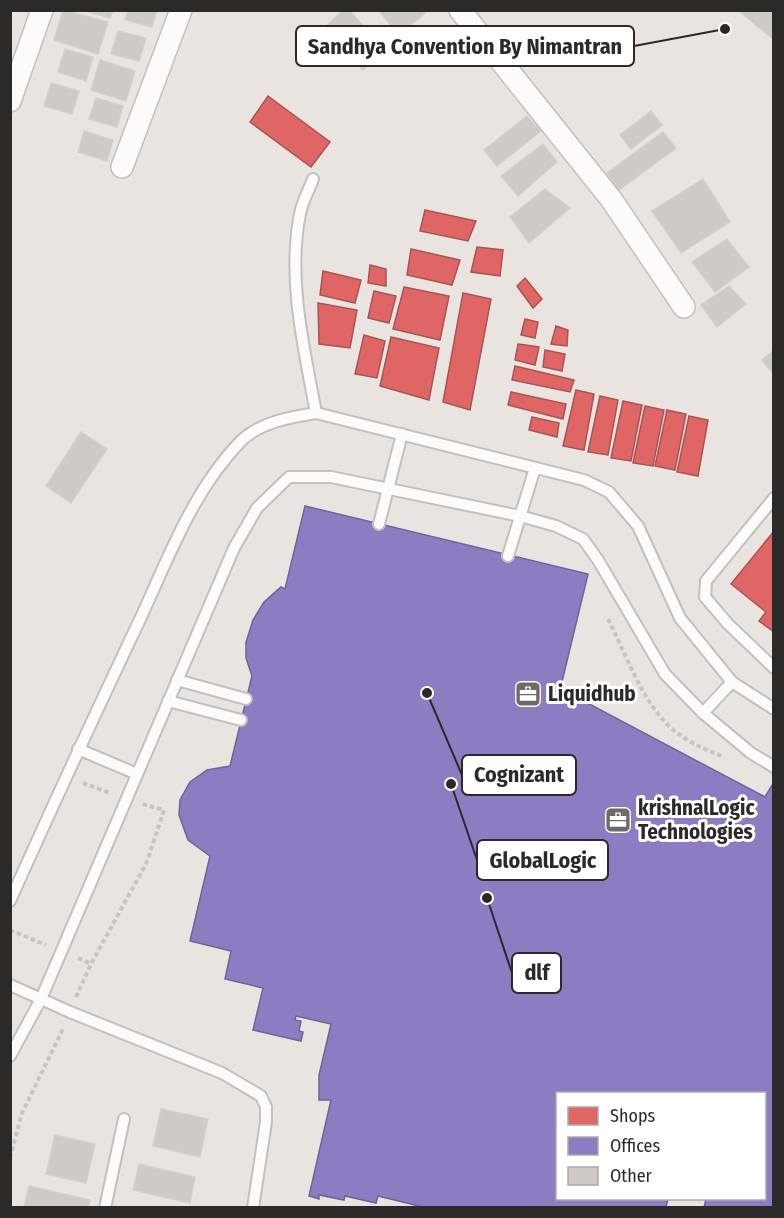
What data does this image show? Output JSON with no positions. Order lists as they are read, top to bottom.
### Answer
{
  "places": {
    "other": [
      "Sandhya Convention By Nimantran",
      "Cognizant",
      "GlobalLogic",
      "dlf"
    ],
    "office": ["Liquidhub", "krishnalLogic Technologies"]
  },
  "legend": ["Shops", "Offices", "Other"]
}
